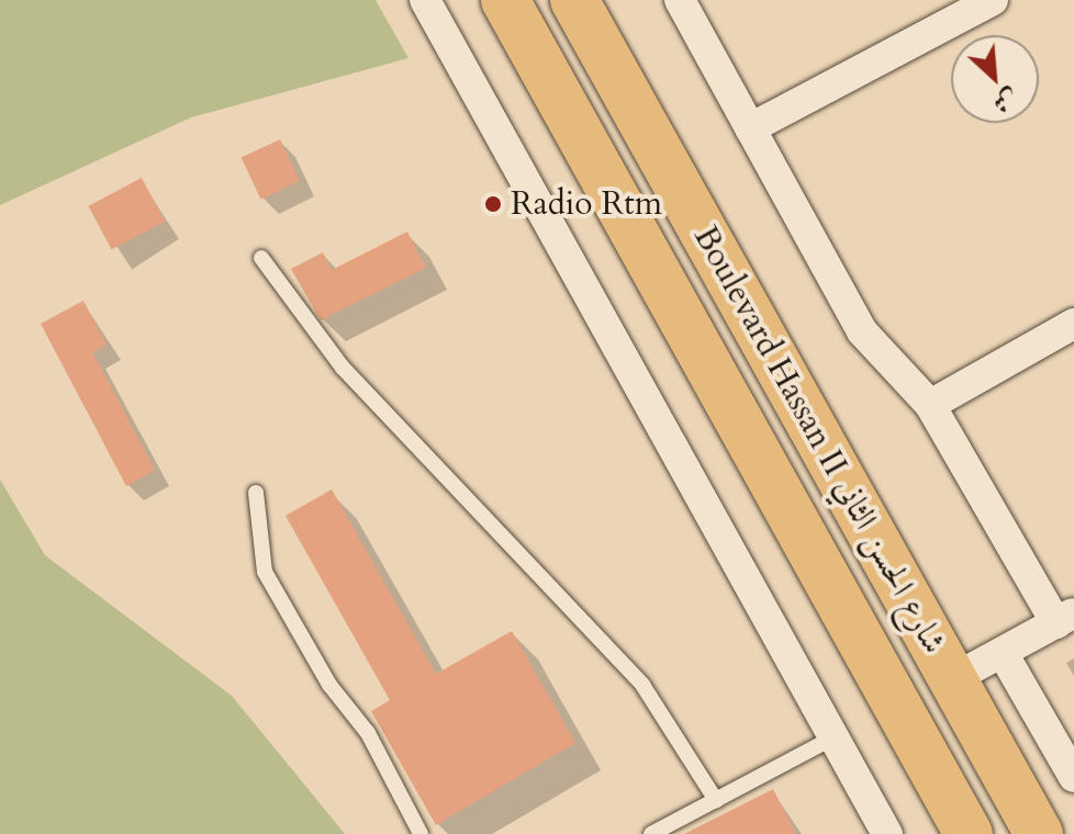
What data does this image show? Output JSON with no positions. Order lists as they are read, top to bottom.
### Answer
{
  "streets": {
    "main road": ["Boulevard Hassan II شارع الحسن الثاني"]
  },
  "places": ["Radio Rtm"],
  "north": "bottom right"
}
